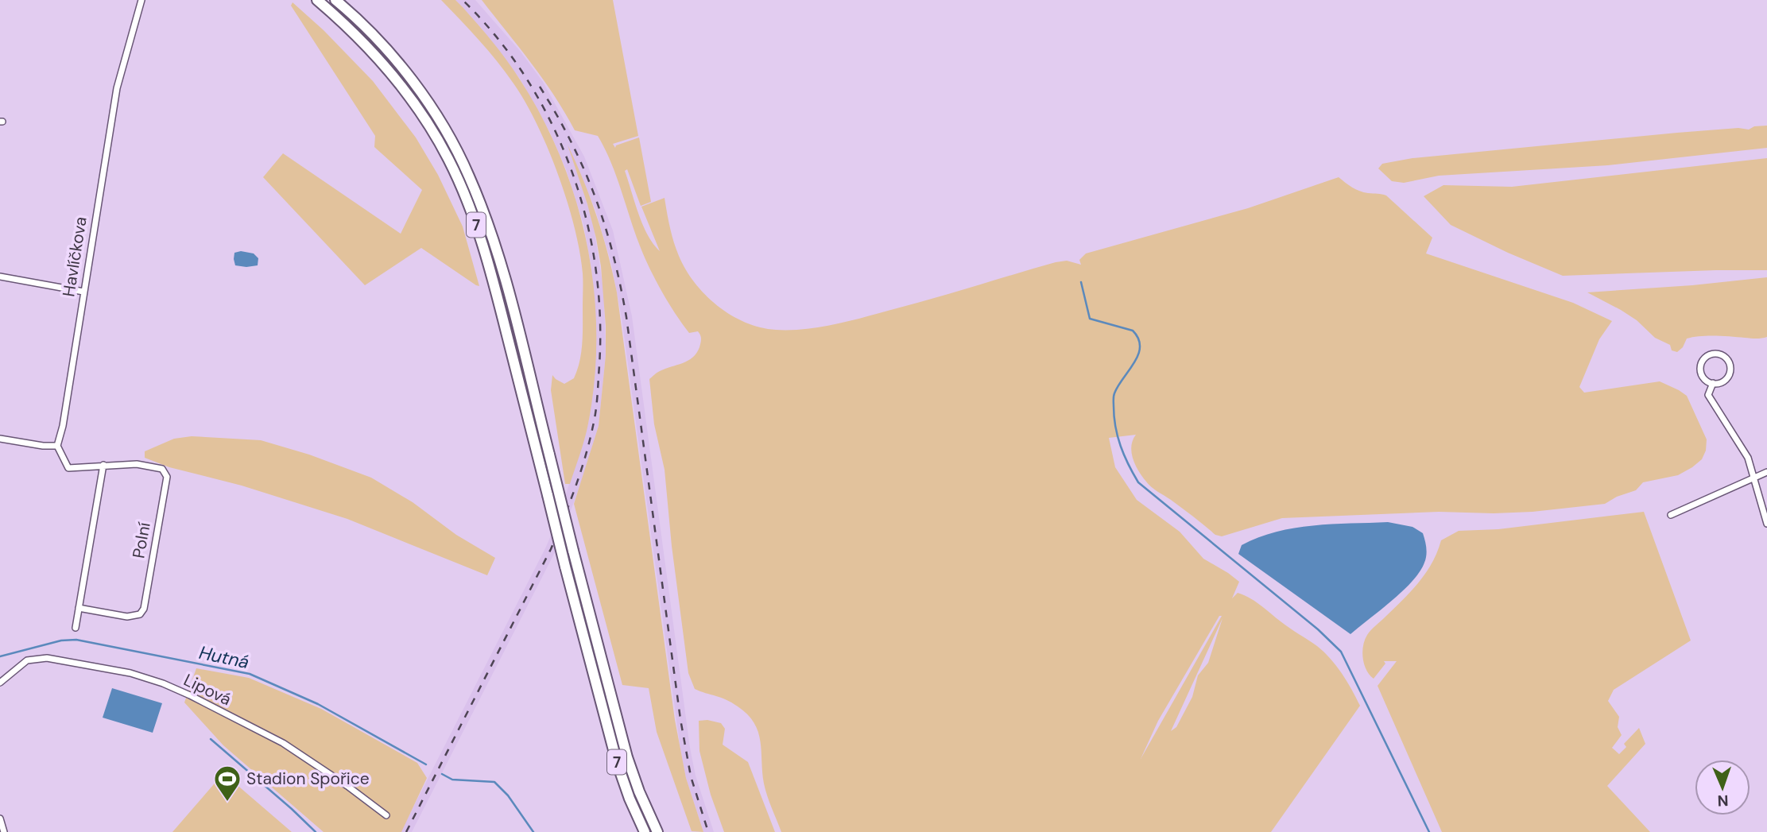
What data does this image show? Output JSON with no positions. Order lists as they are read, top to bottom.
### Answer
{
  "streets": {
    "highway": ["7"],
    "street": ["Havlíčkova", "Polní", "Lipová"]
  },
  "crossings": [
    ["Havlíčkova", "Polní"]
  ],
  "water": ["Hutná"],
  "places": {
    "sports": ["Stadion Spořice"]
  },
  "north": "bottom"
}
